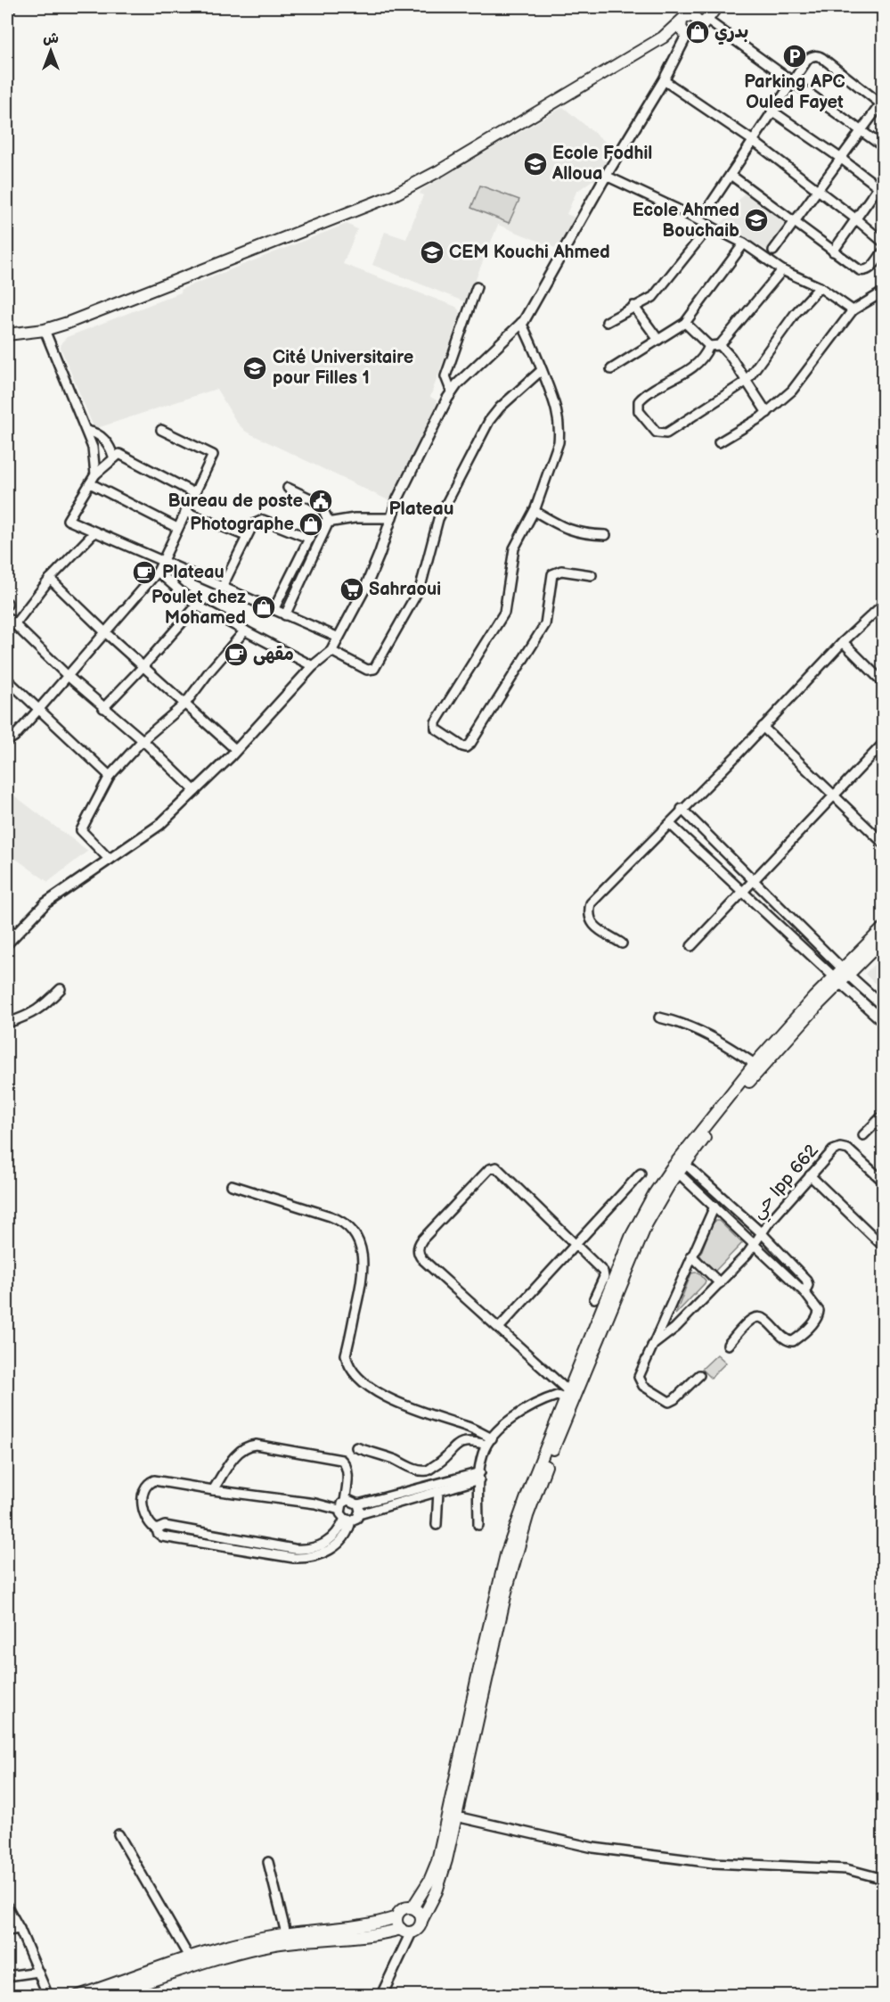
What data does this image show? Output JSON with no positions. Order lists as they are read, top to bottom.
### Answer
{
  "streets": {
    "street": ["حي lpp 662"]
  },
  "districts": ["Plateau"],
  "places": {
    "shop": ["بدري", "Photographe", "Poulet chez Mohamed"],
    "parking": ["Parking APC Ouled Fayet"],
    "school or university": [
      "Ecole Fodhil Alloua",
      "Ecole Ahmed Bouchaib",
      "CEM Kouchi Ahmed",
      "Cité Universitaire pour Filles 1"
    ],
    "public building": ["Bureau de poste"],
    "cafe": ["Plateau", "مقهى"],
    "supermarket": ["Sahraoui"]
  },
  "north": "top"
}
